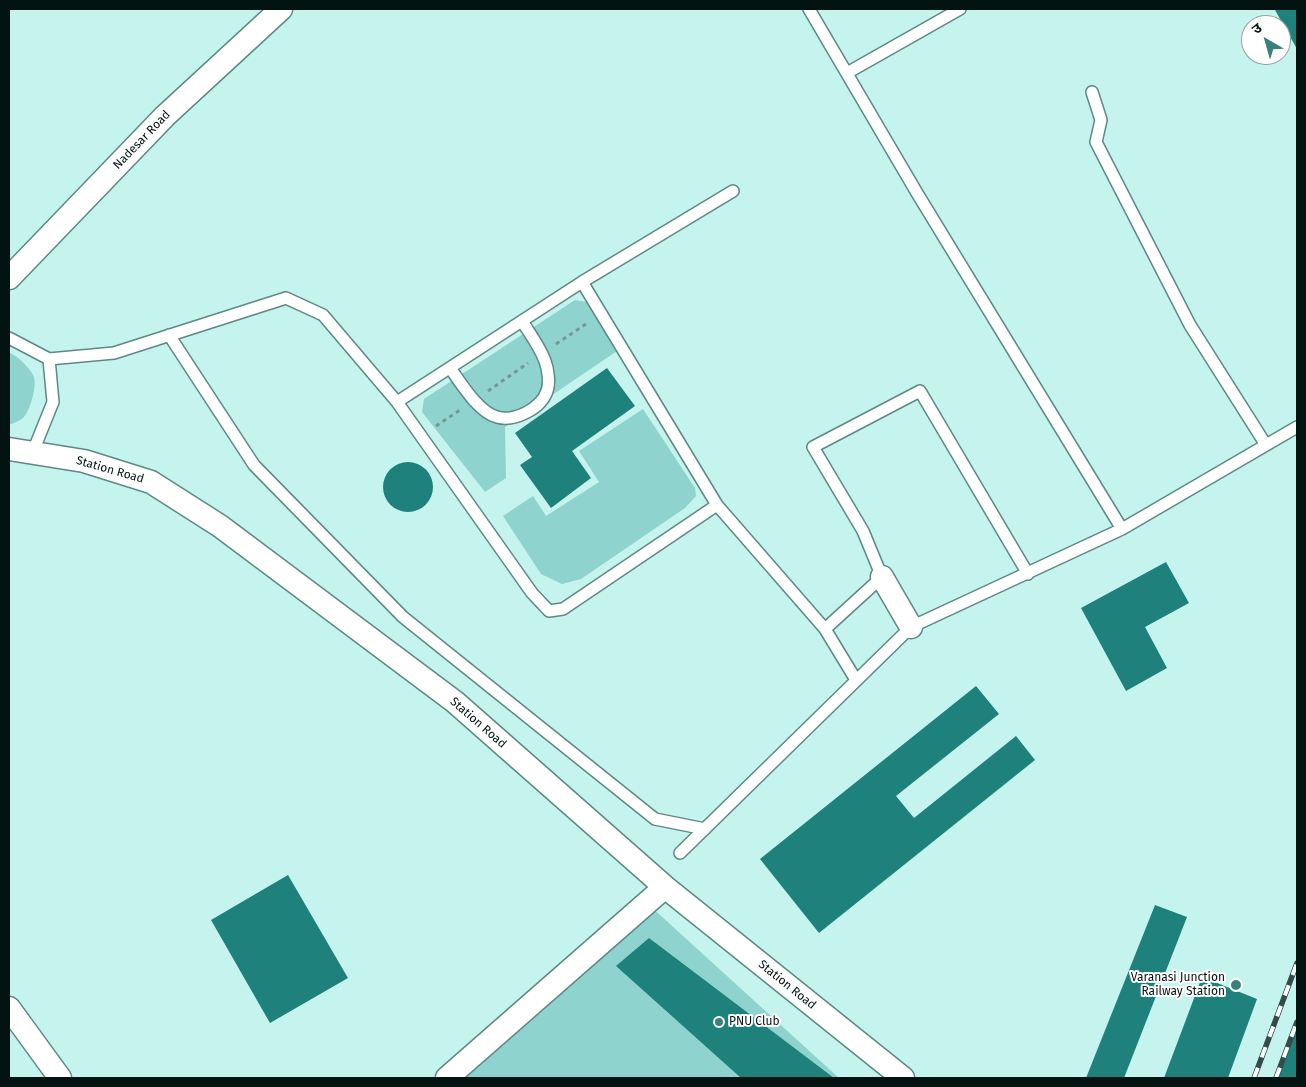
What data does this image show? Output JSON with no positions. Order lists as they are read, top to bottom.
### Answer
{
  "streets": {
    "street": ["Nadesar Road", "Station Road"]
  },
  "places": ["Varanasi Junction Railway Station", "PNU Club"],
  "north": "top left"
}
